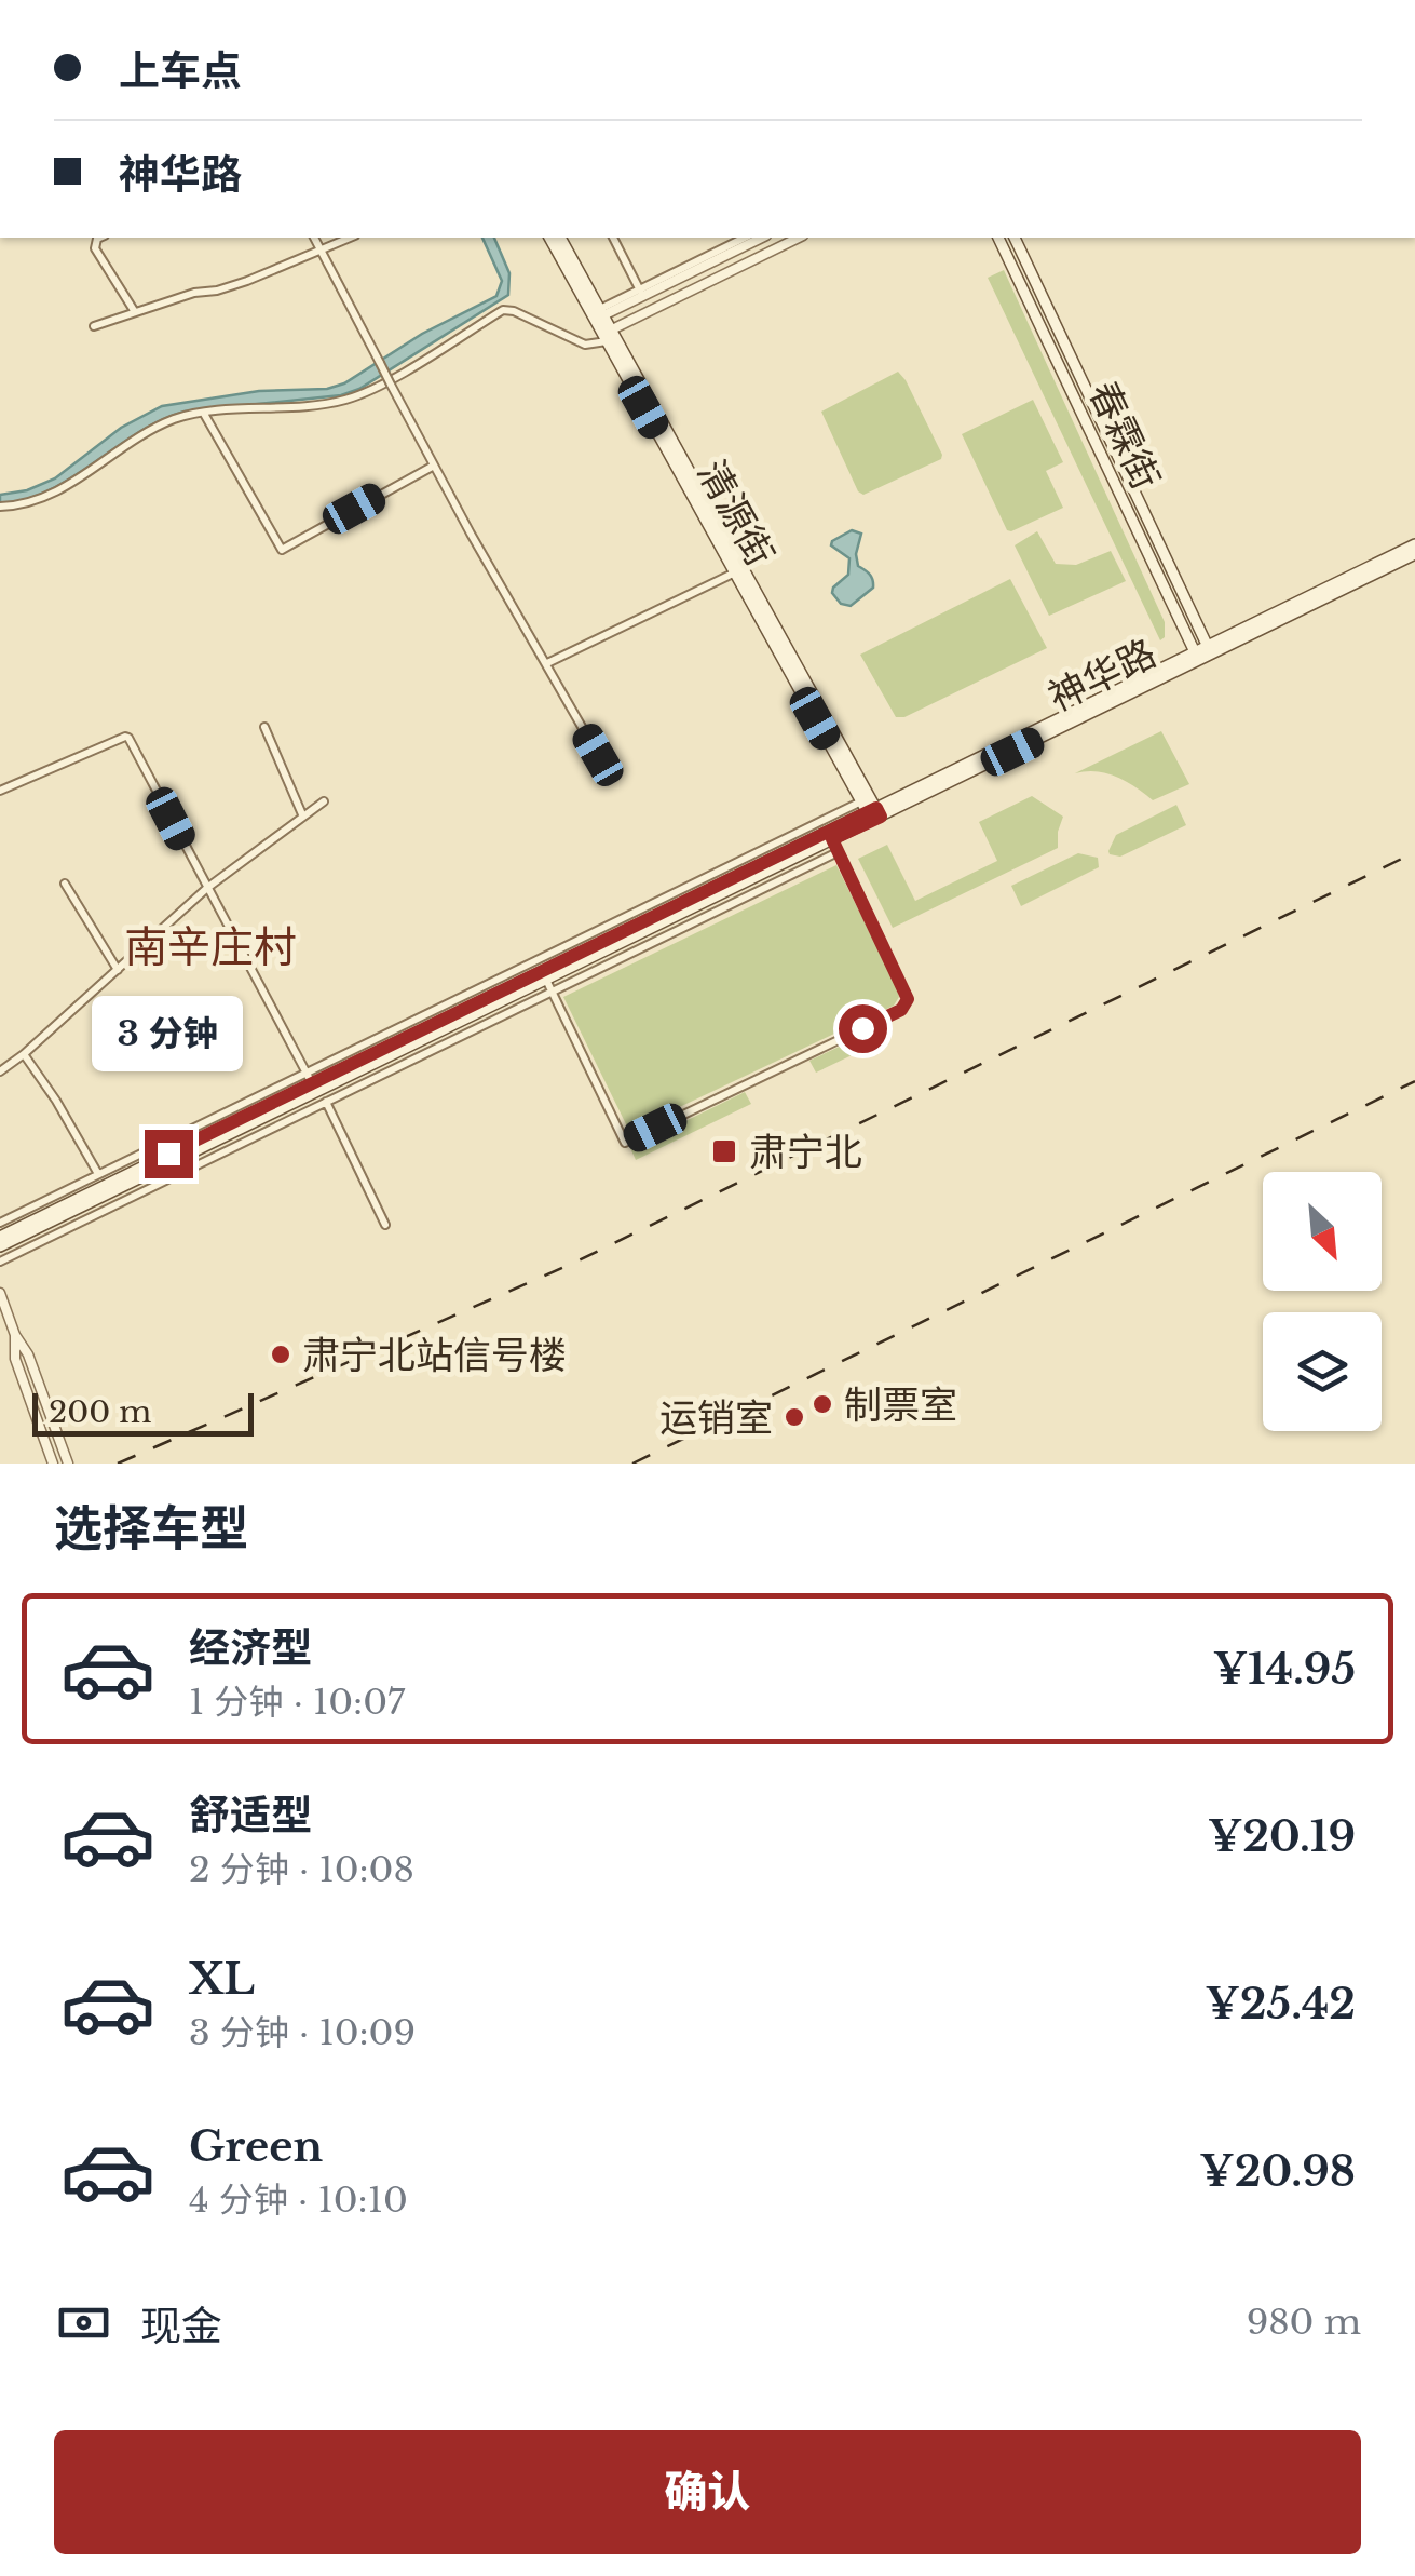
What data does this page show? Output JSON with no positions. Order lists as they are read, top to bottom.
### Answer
{
  "streets": {
    "main road": ["春霖街", "清源街", "神华路"]
  },
  "crossings": [
    ["春霖街", "神华路"],
    ["清源街", "神华路"]
  ],
  "districts": ["南辛庄村"],
  "places": {
    "transit": ["肃宁北"],
    "other": ["肃宁北站信号楼", "制票室", "运销室"]
  },
  "scale_bar": "200 m",
  "north": "bottom right",
  "page": {
    "banner": ["上车点", "神华路"],
    "bubble": "3 分钟",
    "scale": "200 m",
    "heading": "选择车型",
    "list": [
      {
        "name": "经济型",
        "note": "1 分钟 · 10:07",
        "value": "¥14.95"
      },
      {
        "name": "舒适型",
        "note": "2 分钟 · 10:08",
        "value": "¥20.19"
      },
      {
        "name": "XL",
        "note": "3 分钟 · 10:09",
        "value": "¥25.42"
      },
      {
        "name": "Green",
        "note": "4 分钟 · 10:10",
        "value": "¥20.98"
      }
    ],
    "pay": ["现金", "980 m"],
    "buttons": "确认"
  }
}
